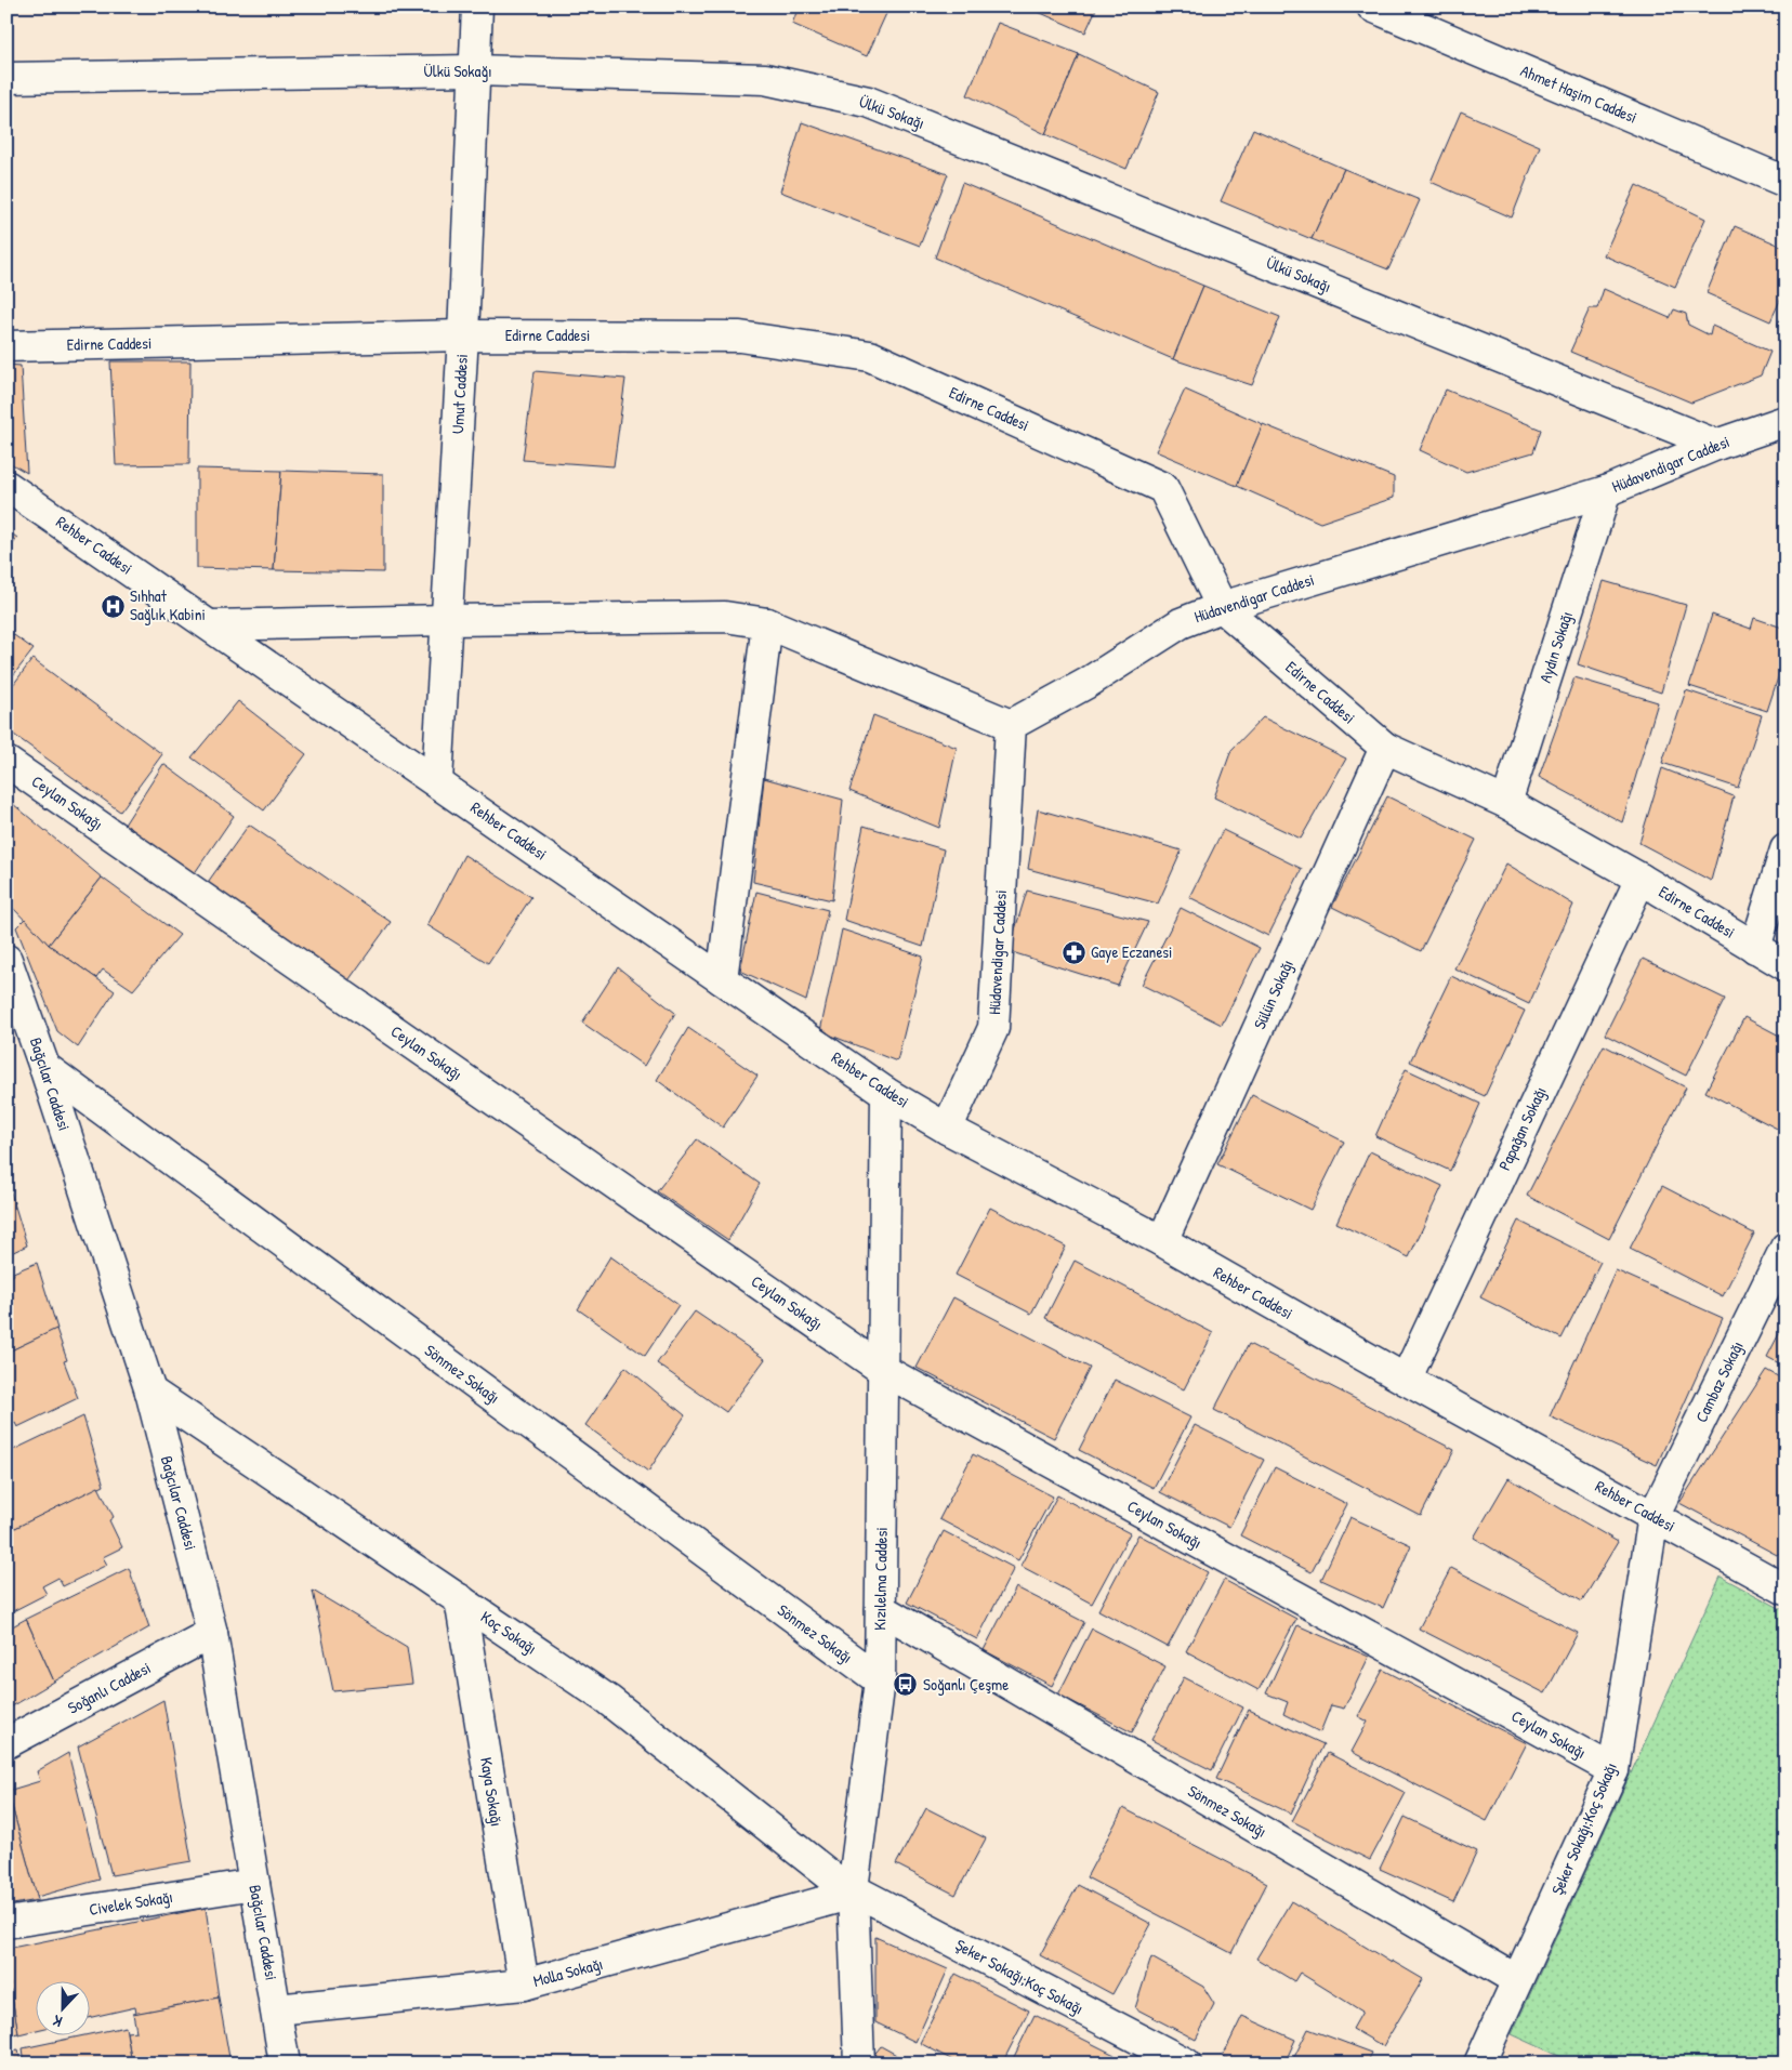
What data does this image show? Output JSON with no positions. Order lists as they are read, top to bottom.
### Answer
{
  "streets": {
    "street": [
      "Ülkü Sokağı",
      "Ahmet Haşim Caddesi",
      "Edirne Caddesi",
      "Umut Caddesi",
      "Hüdavendigar Caddesi",
      "Rehber Caddesi",
      "Aydın Sokağı",
      "Ceylan Sokağı",
      "Sülün Sokağı",
      "Bağcılar Caddesi",
      "Papağan Sokağı",
      "Sönmez Sokağı",
      "Cambaz Sokağı",
      "Kızılelma Caddesi",
      "Koç Sokağı",
      "Soğanlı Caddesi",
      "Kaya Sokağı",
      "Şeker Sokağı;Koç Sokağı",
      "Civelek Sokağı",
      "Molla Sokağı"
    ]
  },
  "crossings": [
    ["Ülkü Sokağı", "Umut Caddesi"],
    ["Ülkü Sokağı", "Hüdavendigar Caddesi"],
    ["Edirne Caddesi", "Umut Caddesi"],
    ["Edirne Caddesi", "Hüdavendigar Caddesi"],
    ["Edirne Caddesi", "Aydın Sokağı"],
    ["Edirne Caddesi", "Sülün Sokağı"],
    ["Edirne Caddesi", "Papağan Sokağı"],
    ["Umut Caddesi", "Rehber Caddesi"],
    ["Hüdavendigar Caddesi", "Rehber Caddesi"],
    ["Hüdavendigar Caddesi", "Aydın Sokağı"],
    ["Rehber Caddesi", "Sülün Sokağı"],
    ["Rehber Caddesi", "Papağan Sokağı"],
    ["Rehber Caddesi", "Cambaz Sokağı"],
    ["Rehber Caddesi", "Kızılelma Caddesi"],
    ["Rehber Caddesi", "Şeker Sokağı;Koç Sokağı"],
    ["Ceylan Sokağı", "Kızılelma Caddesi"],
    ["Ceylan Sokağı", "Şeker Sokağı;Koç Sokağı"],
    ["Bağcılar Caddesi", "Sönmez Sokağı"],
    ["Bağcılar Caddesi", "Koç Sokağı"],
    ["Bağcılar Caddesi", "Soğanlı Caddesi"],
    ["Bağcılar Caddesi", "Civelek Sokağı"],
    ["Bağcılar Caddesi", "Molla Sokağı"],
    ["Sönmez Sokağı", "Kızılelma Caddesi"],
    ["Sönmez Sokağı", "Şeker Sokağı;Koç Sokağı"],
    ["Cambaz Sokağı", "Şeker Sokağı;Koç Sokağı"],
    ["Kızılelma Caddesi", "Koç Sokağı"],
    ["Kızılelma Caddesi", "Şeker Sokağı;Koç Sokağı"],
    ["Kızılelma Caddesi", "Molla Sokağı"],
    ["Koç Sokağı", "Kaya Sokağı"],
    ["Koç Sokağı", "Şeker Sokağı;Koç Sokağı"],
    ["Koç Sokağı", "Molla Sokağı"],
    ["Kaya Sokağı", "Molla Sokağı"],
    ["Şeker Sokağı;Koç Sokağı", "Molla Sokağı"]
  ],
  "places": {
    "hospital": ["Sıhhat Sağlık Kabini"],
    "pharmacy": ["Gaye Eczanesi"],
    "bus stop": ["Soğanlı Çeşme"]
  },
  "north": "bottom"
}
